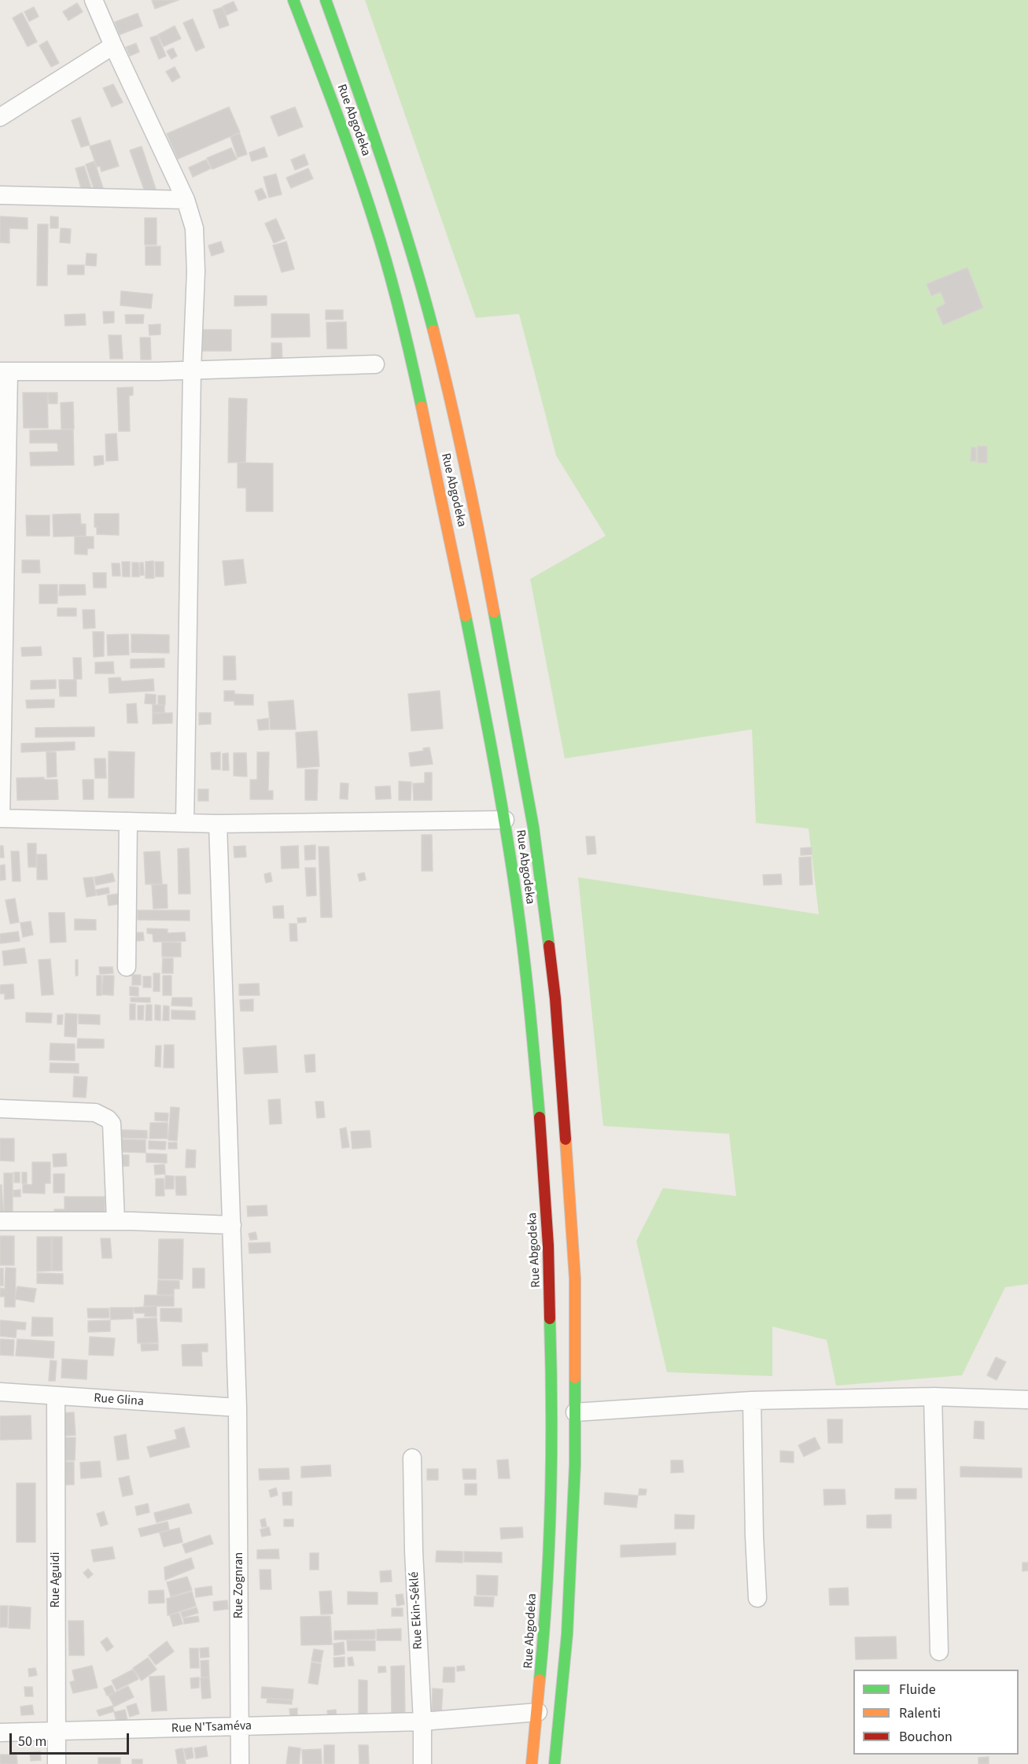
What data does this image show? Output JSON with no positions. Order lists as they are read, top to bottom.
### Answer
{
  "streets": {
    "main road": ["Rue Abgodeka"],
    "street": [
      "Rue Glina",
      "Rue Aguidi",
      "Rue Zognran",
      "Rue Ekin-Séklé",
      "Rue N'Tsaméva"
    ]
  },
  "crossings": [
    ["Rue Abgodeka", "Rue N'Tsaméva"],
    ["Rue Glina", "Rue Aguidi"],
    ["Rue Glina", "Rue Zognran"],
    ["Rue Aguidi", "Rue N'Tsaméva"],
    ["Rue Zognran", "Rue N'Tsaméva"],
    ["Rue Ekin-Séklé", "Rue N'Tsaméva"]
  ],
  "legend": ["Fluide", "Ralenti", "Bouchon"],
  "scale_bar": "50 m"
}
